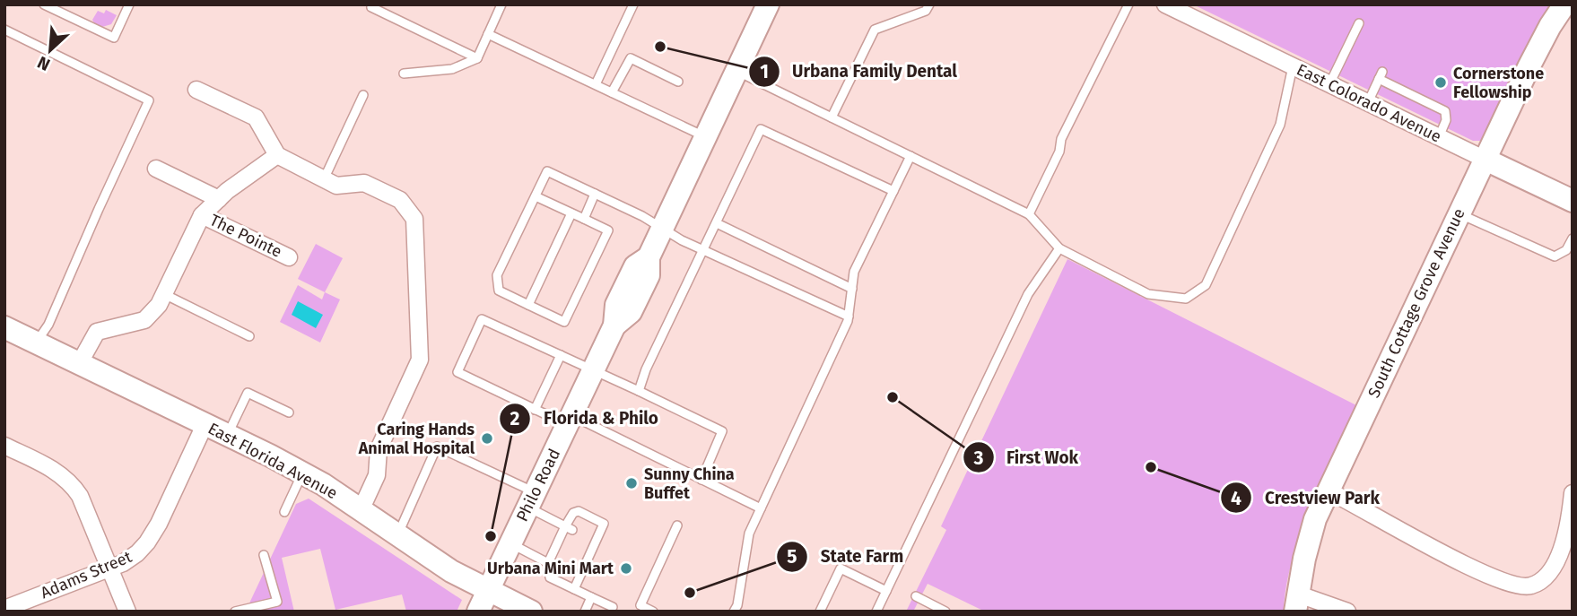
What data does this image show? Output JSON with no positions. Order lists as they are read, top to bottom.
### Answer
{
  "streets": {
    "street": [
      "East Colorado Avenue",
      "The Pointe",
      "South Cottage Grove Avenue",
      "East Florida Avenue",
      "Philo Road",
      "Adams Street"
    ]
  },
  "crossings": [
    ["East Colorado Avenue", "South Cottage Grove Avenue"],
    ["East Florida Avenue", "Philo Road"],
    ["East Florida Avenue", "Adams Street"]
  ],
  "places": [
    "Urbana Family Dental",
    "Cornerstone Fellowship",
    "First Wok",
    "Caring Hands Animal Hospital",
    "Crestview Park",
    "Sunny China Buffet",
    "Florida & Philo",
    "Urbana Mini Mart",
    "State Farm"
  ],
  "north": "bottom left"
}
